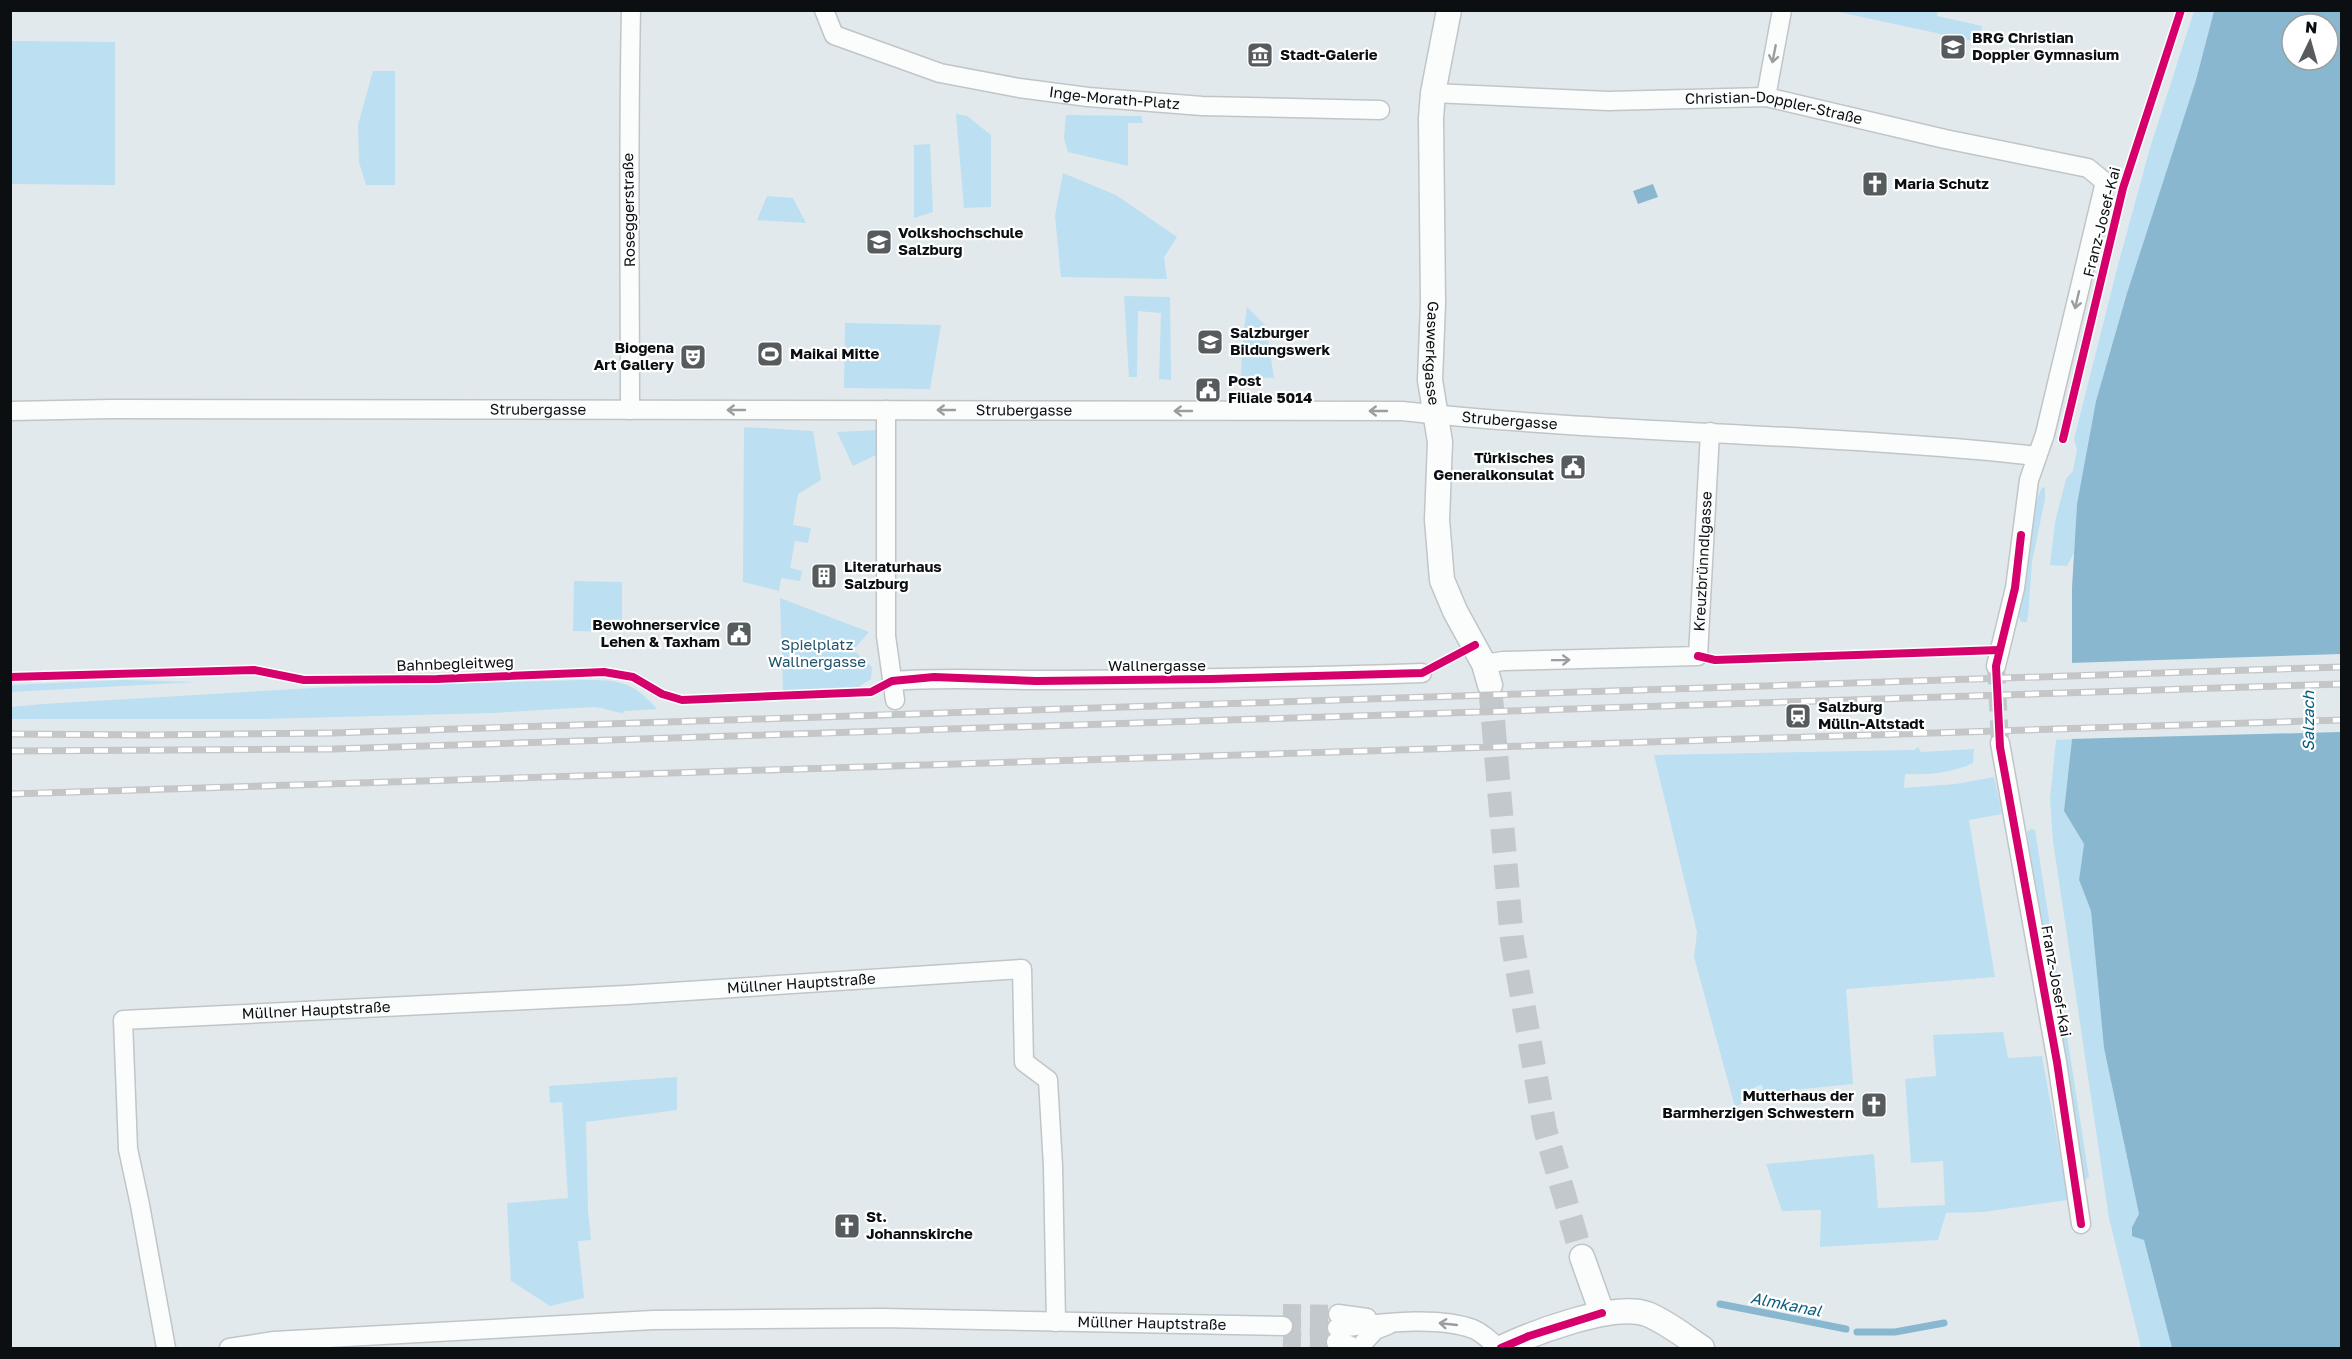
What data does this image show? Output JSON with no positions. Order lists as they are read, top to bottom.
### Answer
{
  "streets": {
    "street": [
      "Inge-Morath-Platz",
      "Christian-Doppler-Straße",
      "Roseggerstraße",
      "Franz-Josef-Kai",
      "Gaswerkgasse",
      "Strubergasse",
      "Kreuzbrünndlgasse",
      "Wallnergasse",
      "Müllner Hauptstraße"
    ],
    "cycle path": ["Bahnbegleitweg"]
  },
  "crossings": [
    ["Christian-Doppler-Straße", "Franz-Josef-Kai"],
    ["Christian-Doppler-Straße", "Gaswerkgasse"],
    ["Roseggerstraße", "Strubergasse"],
    ["Franz-Josef-Kai", "Strubergasse"],
    ["Gaswerkgasse", "Strubergasse"],
    ["Gaswerkgasse", "Kreuzbrünndlgasse"],
    ["Strubergasse", "Kreuzbrünndlgasse"]
  ],
  "one_way": ["Strubergasse"],
  "water": ["Salzach", "Almkanal"],
  "parks": ["Spielplatz Wallnergasse"],
  "places": {
    "school or university": ["BRG Christian Doppler Gymnasium", "Volkshochschule Salzburg", "Salzburger Bildungswerk"],
    "museum": ["Stadt-Galerie"],
    "church": ["Maria Schutz", "Mutterhaus der Barmherzigen Schwestern", "St. Johannskirche"],
    "sports": ["Maikai Mitte"],
    "theatre": ["Biogena Art Gallery"],
    "public building": ["Post Filiale 5014", "Türkisches Generalkonsulat", "Bewohnerservice Lehen & Taxham"],
    "building": ["Literaturhaus Salzburg"],
    "station": ["Salzburg Mülln-Altstadt"]
  },
  "north": "top"
}
